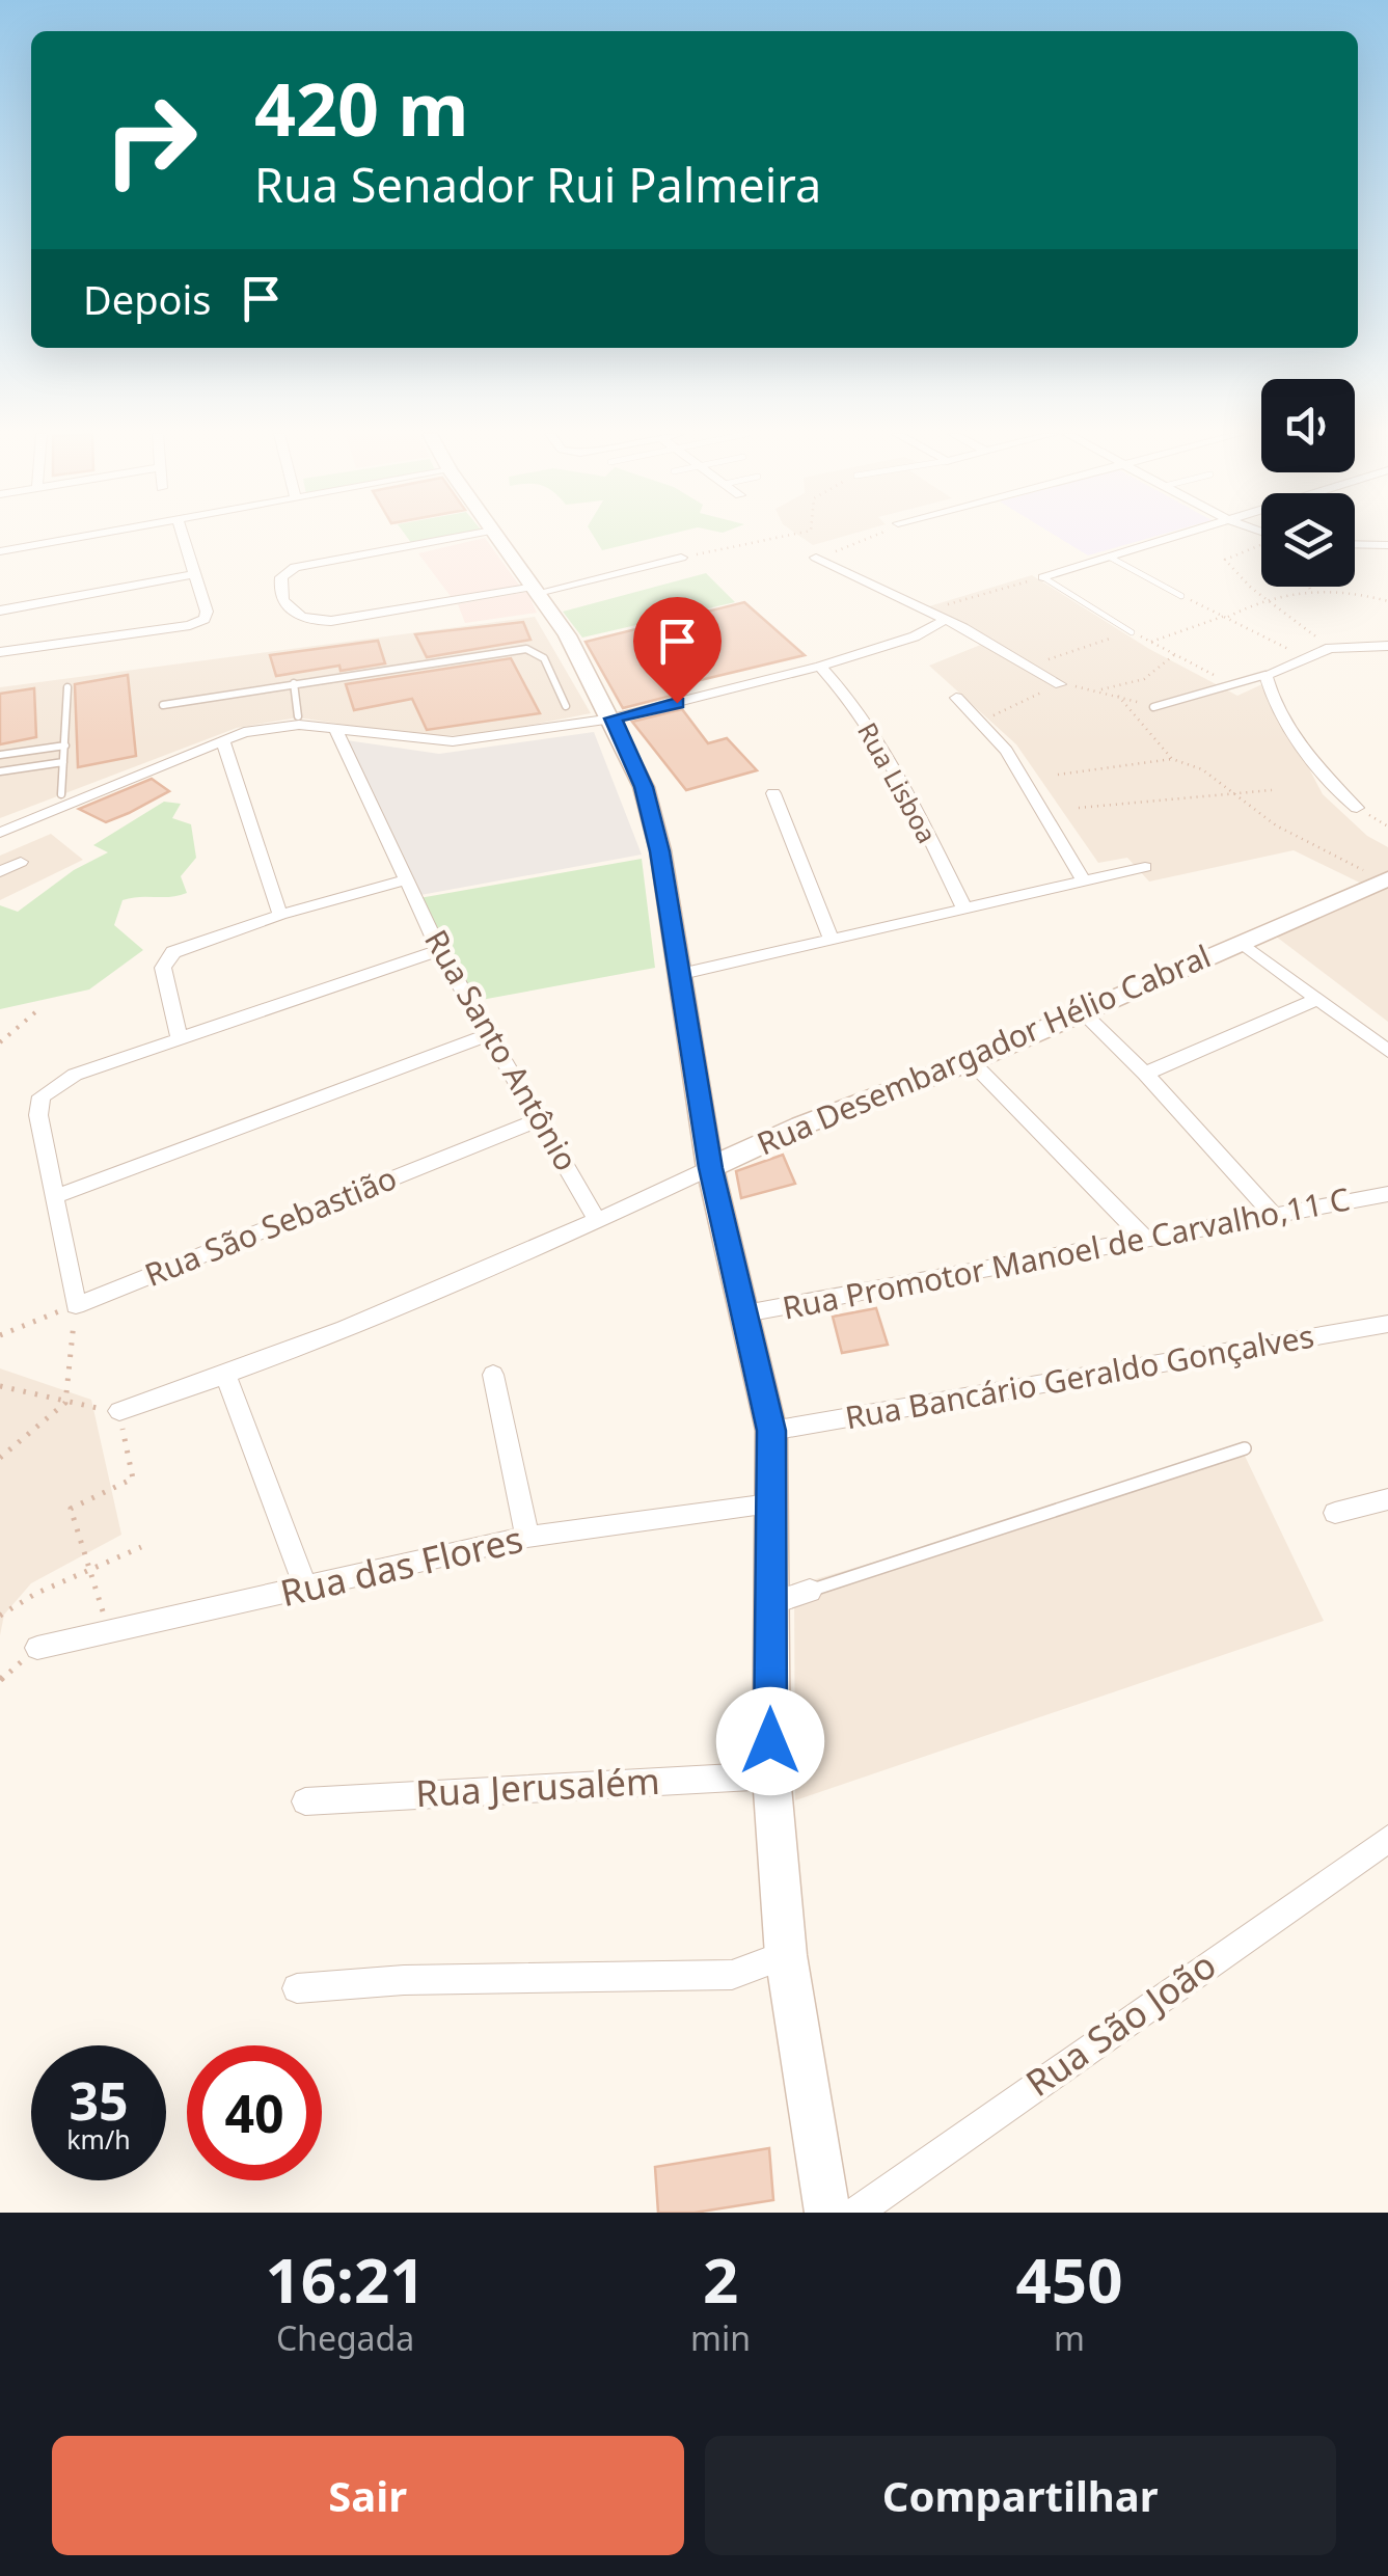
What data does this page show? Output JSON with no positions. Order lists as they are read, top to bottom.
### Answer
{
  "streets": {
    "street": [
      "Rua Lisboa",
      "Rua Santo Antônio",
      "Rua Desembargador Hélio Cabral",
      "Rua São Sebastião",
      "Rua Promotor Manoel de Carvalho,11 C",
      "Rua Bancário Geraldo Gonçalves",
      "Rua das Flores",
      "Rua Jerusalém",
      "Rua São João"
    ]
  },
  "crossings": [
    ["Rua Santo Antônio", "Rua Desembargador Hélio Cabral"],
    ["Rua Santo Antônio", "Rua São Sebastião"]
  ],
  "page": {
    "turn": ["420 m", "Rua Senador Rui Palmeira"],
    "then": "Depois",
    "speed": "35 km/h",
    "limit": "40",
    "eta": [
      "16:21",
      "Chegada",
      "2",
      "min",
      "450",
      "m"
    ],
    "buttons": ["Sair", "Compartilhar"]
  }
}
